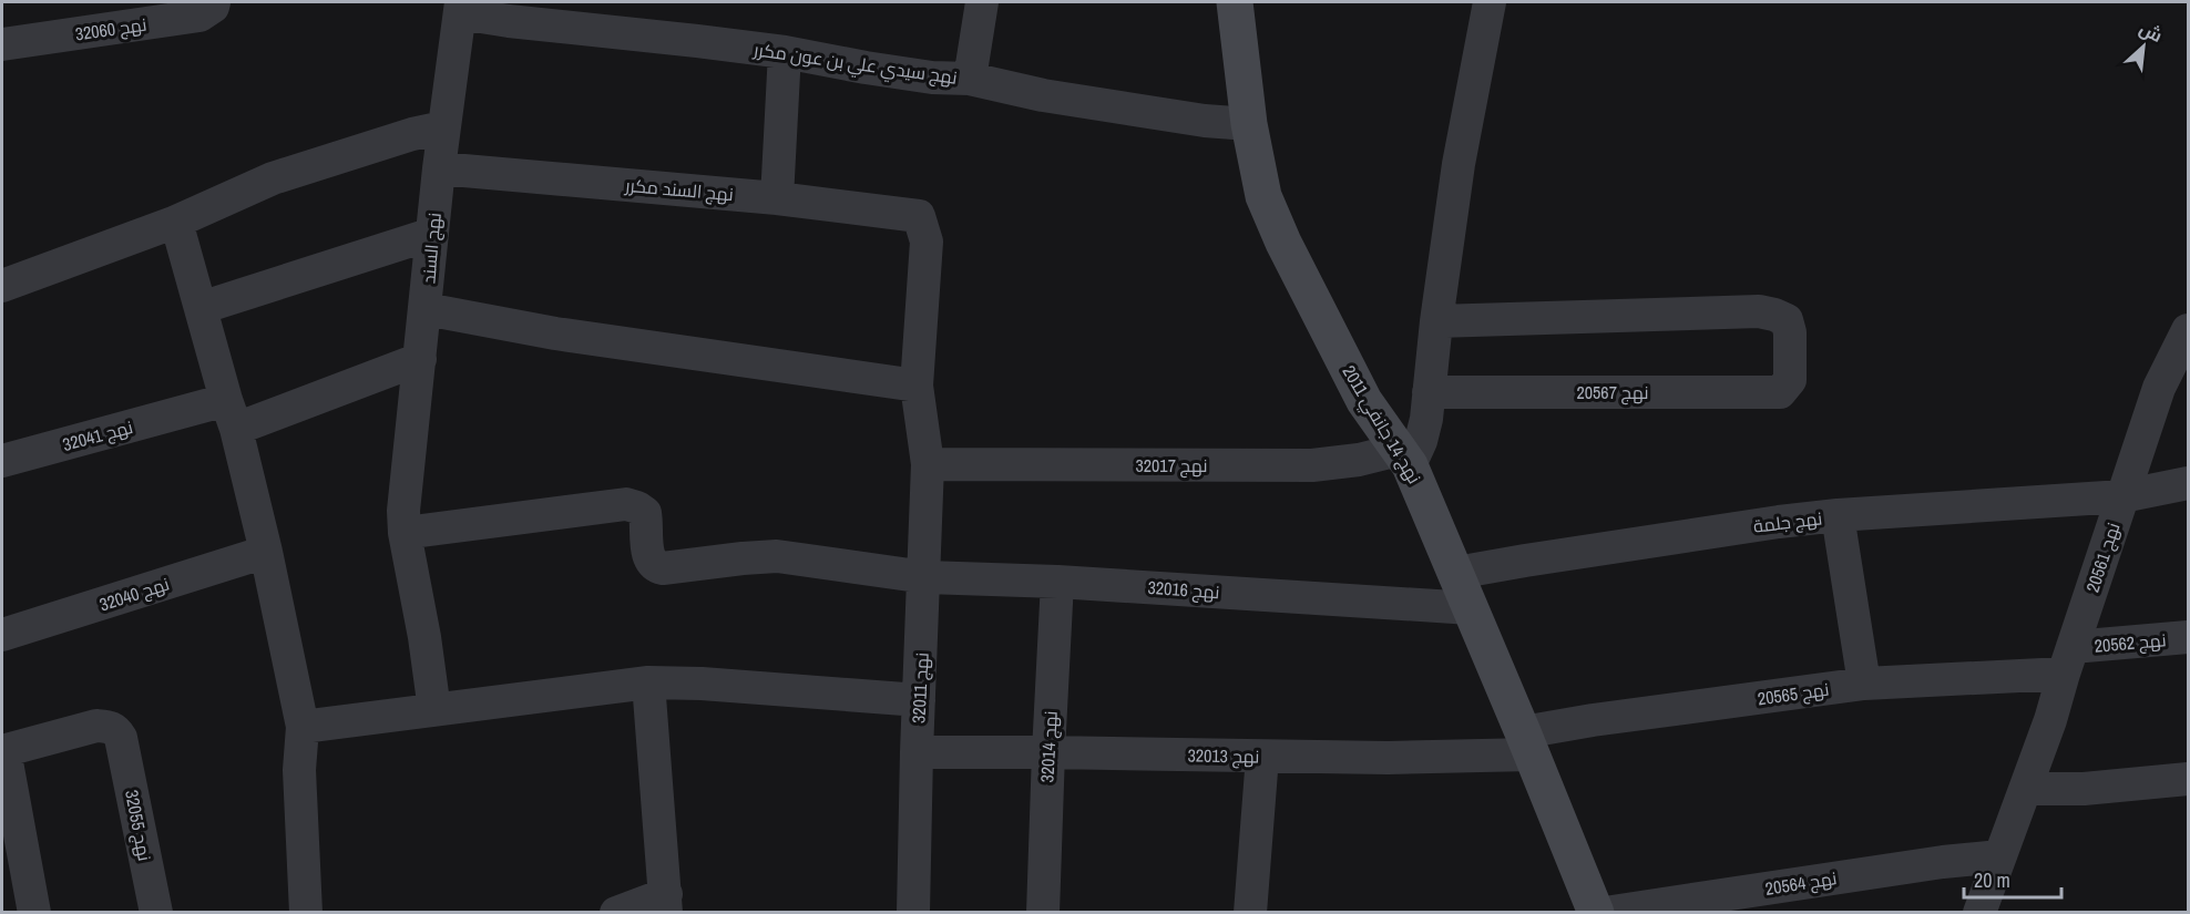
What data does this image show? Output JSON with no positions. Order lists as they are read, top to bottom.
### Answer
{
  "streets": {
    "street": [
      "نهج 32060",
      "نهج سيدي علي بن عون مكرر",
      "نهج السند مكرر",
      "نهج السند",
      "نهج 20567",
      "نهج 14 جانفي 2011",
      "نهج 32041",
      "نهج 32017",
      "نهج جلمة",
      "نهج 20561",
      "نهج 32016",
      "نهج 32040",
      "نهج 20562",
      "نهج 32011",
      "نهج 20565",
      "نهج 32014",
      "نهج 32013",
      "نهج 32055",
      "نهج 20564"
    ]
  },
  "crossings": [
    ["نهج سيدي علي بن عون مكرر", "نهج السند"],
    ["نهج سيدي علي بن عون مكرر", "نهج 14 جانفي 2011"],
    ["نهج السند مكرر", "نهج السند"],
    ["نهج السند مكرر", "نهج 32011"],
    ["نهج السند", "نهج 32041"],
    ["نهج السند", "نهج 32016"],
    ["نهج 14 جانفي 2011", "نهج 32017"],
    ["نهج 14 جانفي 2011", "نهج جلمة"],
    ["نهج 14 جانفي 2011", "نهج 32016"],
    ["نهج 14 جانفي 2011", "نهج 20565"],
    ["نهج 14 جانفي 2011", "نهج 32013"],
    ["نهج 32017", "نهج 32011"],
    ["نهج جلمة", "نهج 20561"],
    ["نهج 20561", "نهج 20562"],
    ["نهج 20561", "نهج 20565"],
    ["نهج 20561", "نهج 20564"],
    ["نهج 32016", "نهج 32011"],
    ["نهج 32016", "نهج 32014"],
    ["نهج 20562", "نهج 20565"],
    ["نهج 32011", "نهج 32013"],
    ["نهج 20565", "نهج 32013"],
    ["نهج 32014", "نهج 32013"]
  ],
  "scale_bar": "20 m",
  "north": "top right"
}
